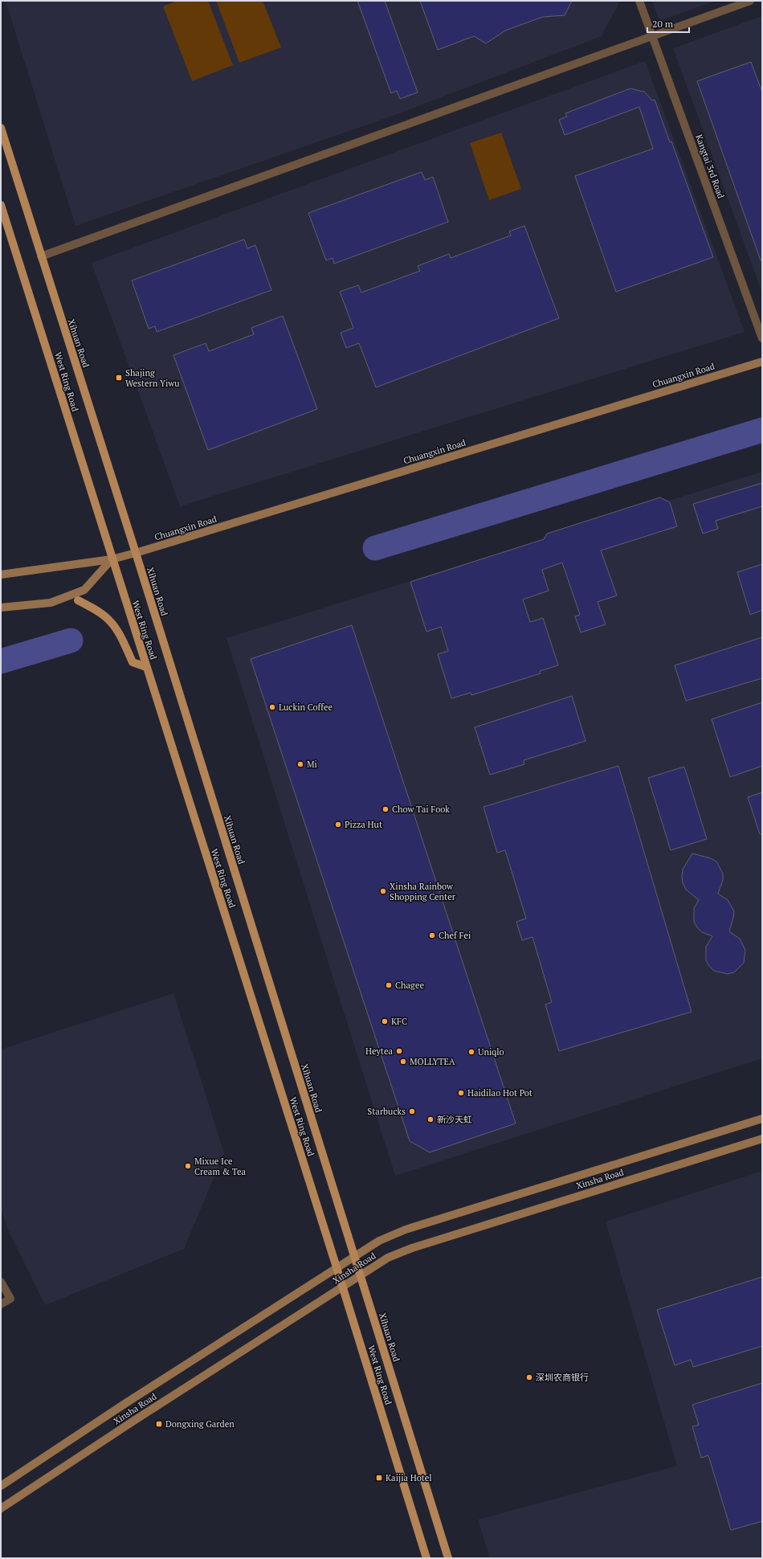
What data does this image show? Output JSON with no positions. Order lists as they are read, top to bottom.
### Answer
{
  "streets": {
    "main road": [
      "Xihuan Road",
      "Chuangxin Road",
      "West Ring Road",
      "Xinsha Road"
    ],
    "street": ["Kangtai 3rd Road"]
  },
  "crossings": [
    ["Xihuan Road", "Chuangxin Road"],
    ["Xihuan Road", "Xinsha Road"],
    ["Chuangxin Road", "West Ring Road"],
    ["West Ring Road", "Xinsha Road"]
  ],
  "places": {
    "transit": ["Shajing Western Yiwu", "Dongxing Garden", "Kaijia Hotel"],
    "other": [
      "Luckin Coffee",
      "Mi",
      "Chow Tai Fook",
      "Pizza Hut",
      "Xinsha Rainbow Shopping Center",
      "Chef Fei",
      "Chagee",
      "KFC",
      "Heytea",
      "Uniqlo",
      "MOLLYTEA",
      "Haidilao Hot Pot",
      "Starbucks",
      "新沙天虹",
      "Mixue Ice Cream & Tea",
      "深圳农商银行"
    ]
  },
  "scale_bar": "20 m"
}
